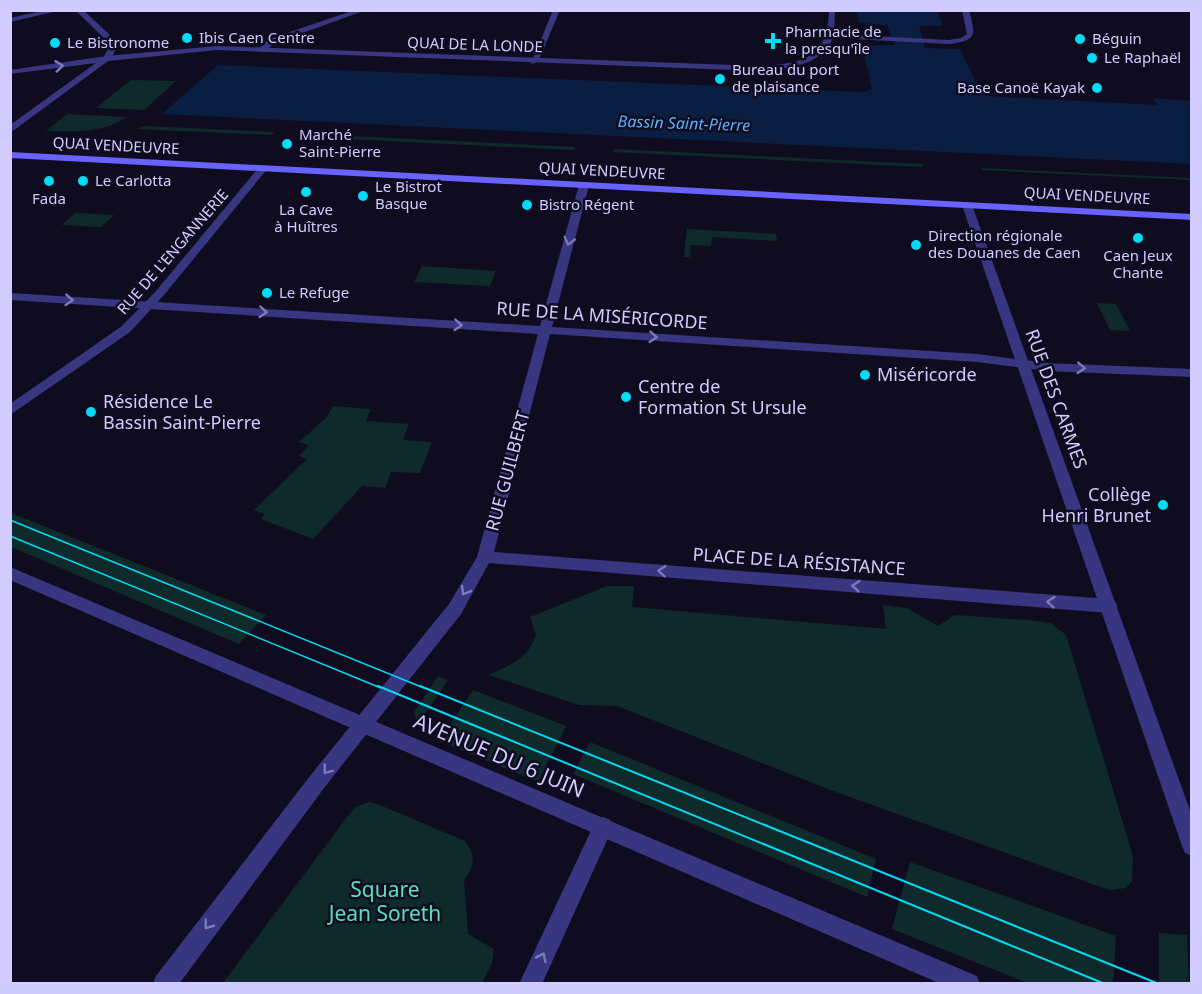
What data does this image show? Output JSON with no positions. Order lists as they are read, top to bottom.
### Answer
{
  "streets": {
    "main road": ["QUAI VENDEUVRE"],
    "street": [
      "QUAI DE LA LONDE",
      "RUE DE L'ENGANNERIE",
      "RUE DE LA MISÉRICORDE",
      "RUE DES CARMES",
      "RUE GUILBERT",
      "PLACE DE LA RÉSISTANCE",
      "AVENUE DU 6 JUIN"
    ]
  },
  "crossings": [
    ["QUAI VENDEUVRE", "RUE DE L'ENGANNERIE"],
    ["QUAI VENDEUVRE", "RUE DES CARMES"],
    ["QUAI VENDEUVRE", "RUE GUILBERT"],
    ["RUE DE L'ENGANNERIE", "RUE DE LA MISÉRICORDE"],
    ["RUE DE LA MISÉRICORDE", "RUE DES CARMES"],
    ["RUE DE LA MISÉRICORDE", "RUE GUILBERT"],
    ["RUE DES CARMES", "PLACE DE LA RÉSISTANCE"],
    ["RUE GUILBERT", "PLACE DE LA RÉSISTANCE"],
    ["RUE GUILBERT", "AVENUE DU 6 JUIN"]
  ],
  "one_way": ["RUE DE LA MISÉRICORDE", "RUE GUILBERT", "PLACE DE LA RÉSISTANCE"],
  "water": ["Bassin Saint-Pierre"],
  "parks": ["Square Jean Soreth"],
  "places": {
    "other": [
      "Ibis Caen Centre",
      "Béguin",
      "Le Bistronome",
      "Le Raphaël",
      "Bureau du port de plaisance",
      "Base Canoë Kayak",
      "Marché Saint-Pierre",
      "Fada",
      "Le Carlotta",
      "La Cave à Huîtres",
      "Le Bistrot Basque",
      "Bistro Régent",
      "Caen Jeux Chante",
      "Direction régionale des Douanes de Caen",
      "Le Refuge",
      "Miséricorde",
      "Centre de Formation St Ursule",
      "Résidence Le Bassin Saint-Pierre",
      "Collège Henri Brunet"
    ],
    "health": ["Pharmacie de la presqu'île"]
  }
}
